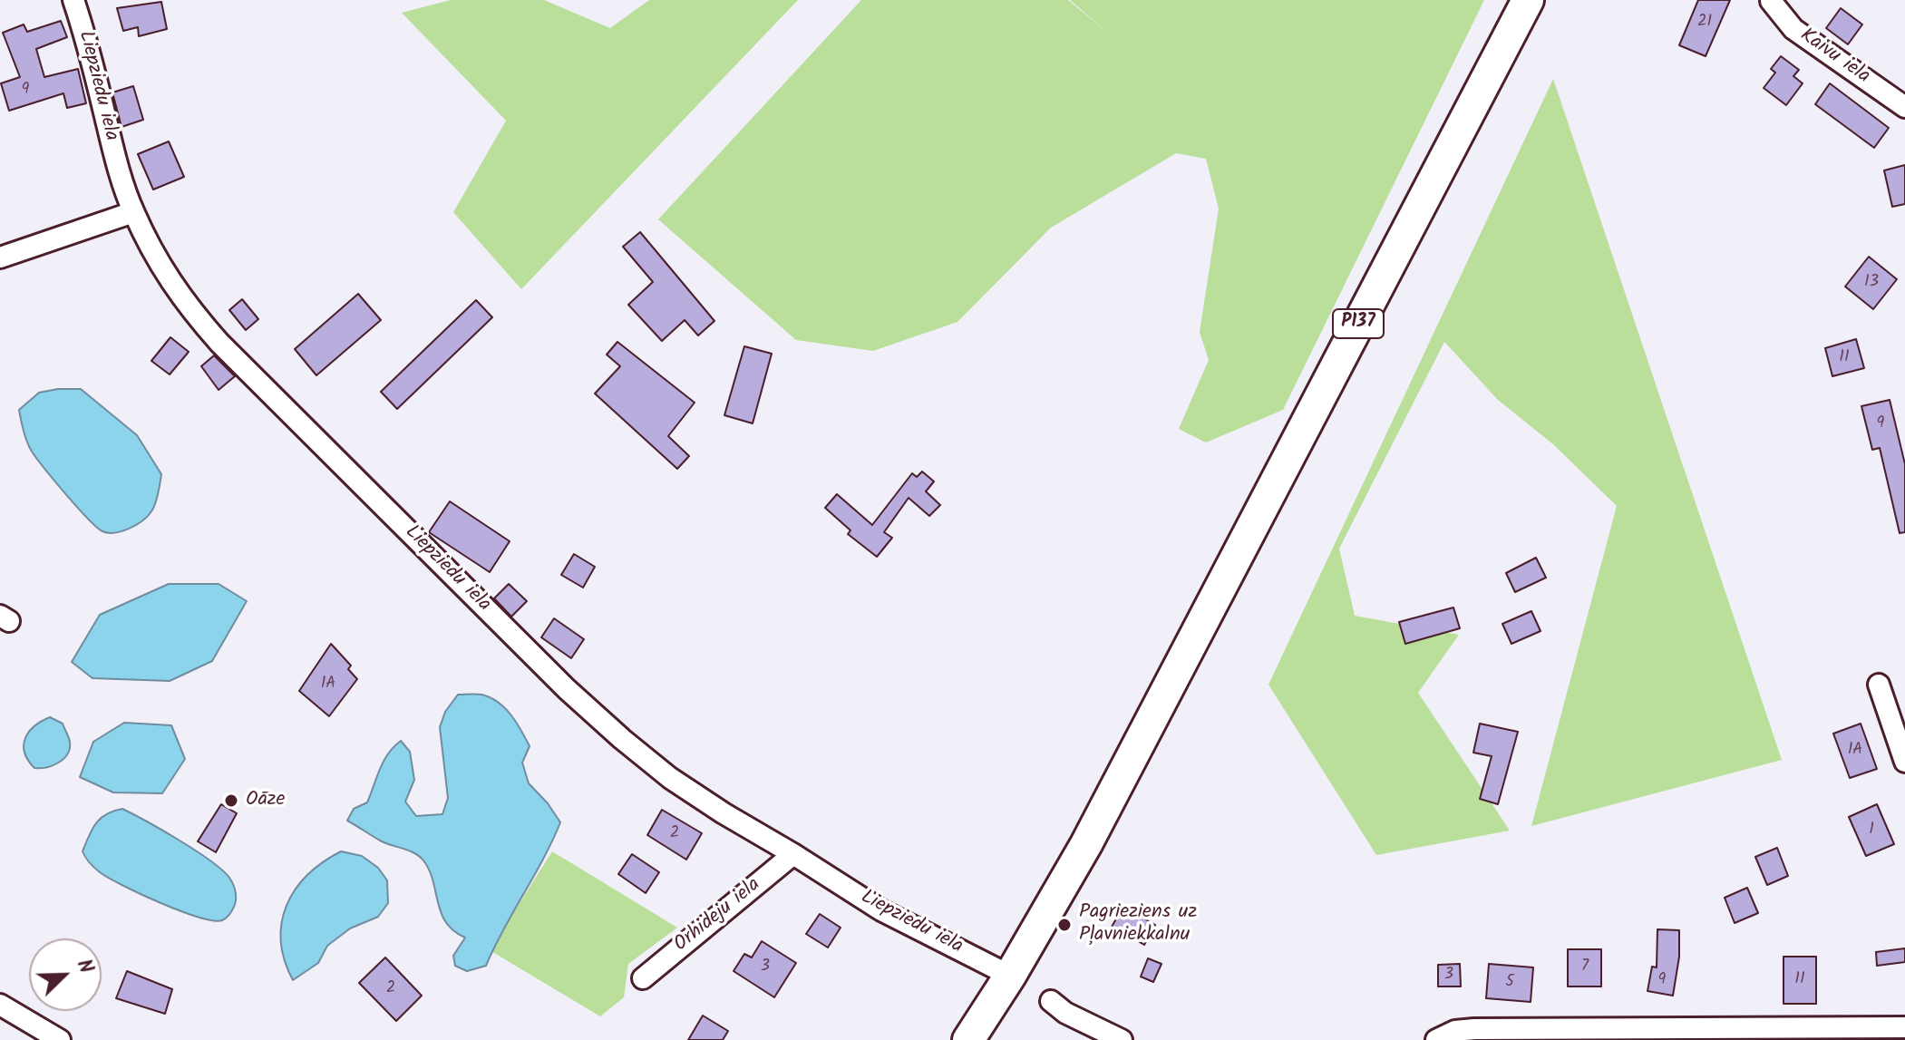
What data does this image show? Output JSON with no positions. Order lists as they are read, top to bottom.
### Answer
{
  "streets": {
    "main road": ["P137"],
    "street": ["Kaivu iela", "Liepziedu iela", "Orhideju iela"]
  },
  "crossings": [
    ["Liepziedu iela", "P137"],
    ["Liepziedu iela", "Orhideju iela"]
  ],
  "places": ["Oāze", "Pagrieziens uz Pļavniekkalnu"],
  "house_numbers": [
    "21",
    "9",
    "13",
    "11",
    "9",
    "1A",
    "1A",
    "1",
    "2",
    "3",
    "7",
    "3",
    "11",
    "9",
    "5",
    "2"
  ],
  "north": "top right"
}
